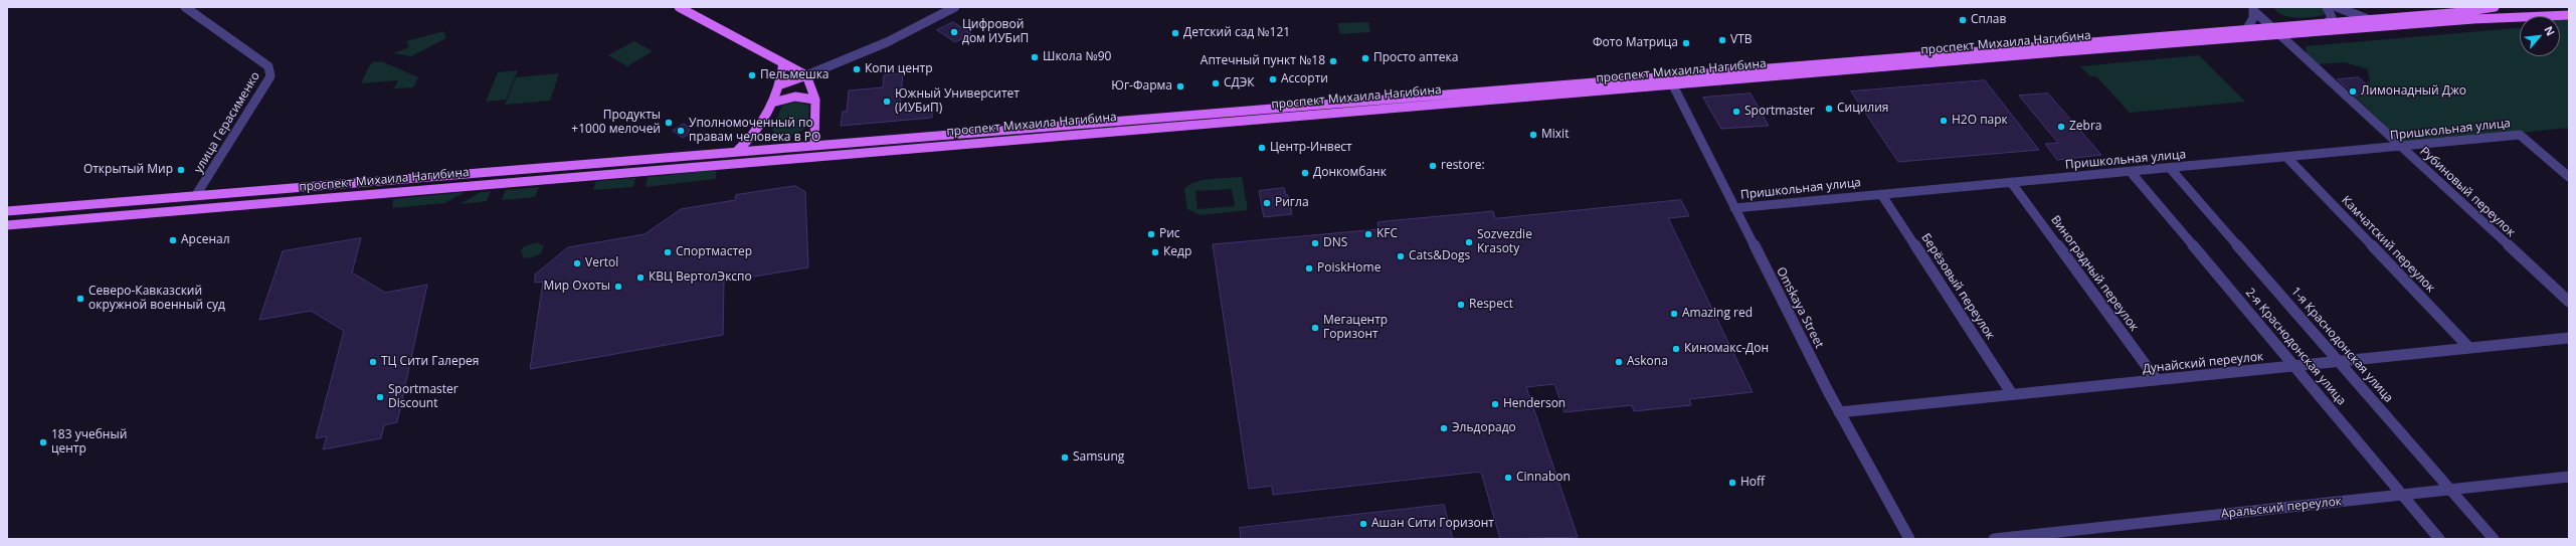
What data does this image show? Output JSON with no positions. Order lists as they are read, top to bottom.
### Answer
{
  "streets": {
    "main road": ["проспект Михаила Нагибина"],
    "street": [
      "улица Герасименко",
      "Пришкольная улица",
      "Рубиновый переулок",
      "Камчатский переулок",
      "Виноградный переулок",
      "Берёзовый переулок",
      "Omskaya Street",
      "1-я Краснодонская улица",
      "2-я Краснодонская улица",
      "Дунайский переулок",
      "Аральский переулок"
    ]
  },
  "crossings": [
    ["проспект Михаила Нагибина", "улица Герасименко"],
    ["проспект Михаила Нагибина", "Рубиновый переулок"],
    ["проспект Михаила Нагибина", "Omskaya Street"],
    ["Пришкольная улица", "Рубиновый переулок"],
    ["Пришкольная улица", "Камчатский переулок"],
    ["Пришкольная улица", "Виноградный переулок"],
    ["Пришкольная улица", "Берёзовый переулок"],
    ["Пришкольная улица", "Omskaya Street"],
    ["Пришкольная улица", "1-я Краснодонская улица"],
    ["Пришкольная улица", "2-я Краснодонская улица"],
    ["Камчатский переулок", "Дунайский переулок"],
    ["Виноградный переулок", "Дунайский переулок"],
    ["Берёзовый переулок", "Дунайский переулок"],
    ["Omskaya Street", "Дунайский переулок"],
    ["1-я Краснодонская улица", "Дунайский переулок"],
    ["1-я Краснодонская улица", "Аральский переулок"],
    ["2-я Краснодонская улица", "Дунайский переулок"],
    ["2-я Краснодонская улица", "Аральский переулок"]
  ],
  "places": [
    "Сплав",
    "Цифровой дом ИУБиП",
    "Детский сад №121",
    "VTB",
    "Фото Матрица",
    "Школа №90",
    "Просто аптека",
    "Аптечный пункт №18",
    "Копи центр",
    "Пельмешка",
    "Ассорти",
    "СДЭК",
    "Юг-Фарма",
    "Лимонадный Джо",
    "Южный Университет (ИУБиП)",
    "Сицилия",
    "Sportmaster",
    "H2O парк",
    "Продукты +1000 мелочей",
    "Zebra",
    "Уполномоченный по правам человека в РО",
    "Mixit",
    "Центр-Инвест",
    "restore:",
    "Открытый Мир",
    "Донкомбанк",
    "Ригла",
    "Рис",
    "KFC",
    "Арсенал",
    "Sozvezdie Krasoty",
    "DNS",
    "Спортмастер",
    "Кедр",
    "Cats&Dogs",
    "Vertol",
    "PoiskHome",
    "КВЦ ВертолЭкспо",
    "Мир Охоты",
    "Северо-Кавказский окружной военный суд",
    "Respect",
    "Amazing red",
    "Мегацентр Горизонт",
    "Киномакс-Дон",
    "ТЦ Сити Галерея",
    "Askona",
    "Sportmaster Discount",
    "Henderson",
    "Эльдорадо",
    "183 учебный центр",
    "Samsung",
    "Cinnabon",
    "Hoff",
    "Ашан Сити Горизонт"
  ],
  "north": "top right"
}
